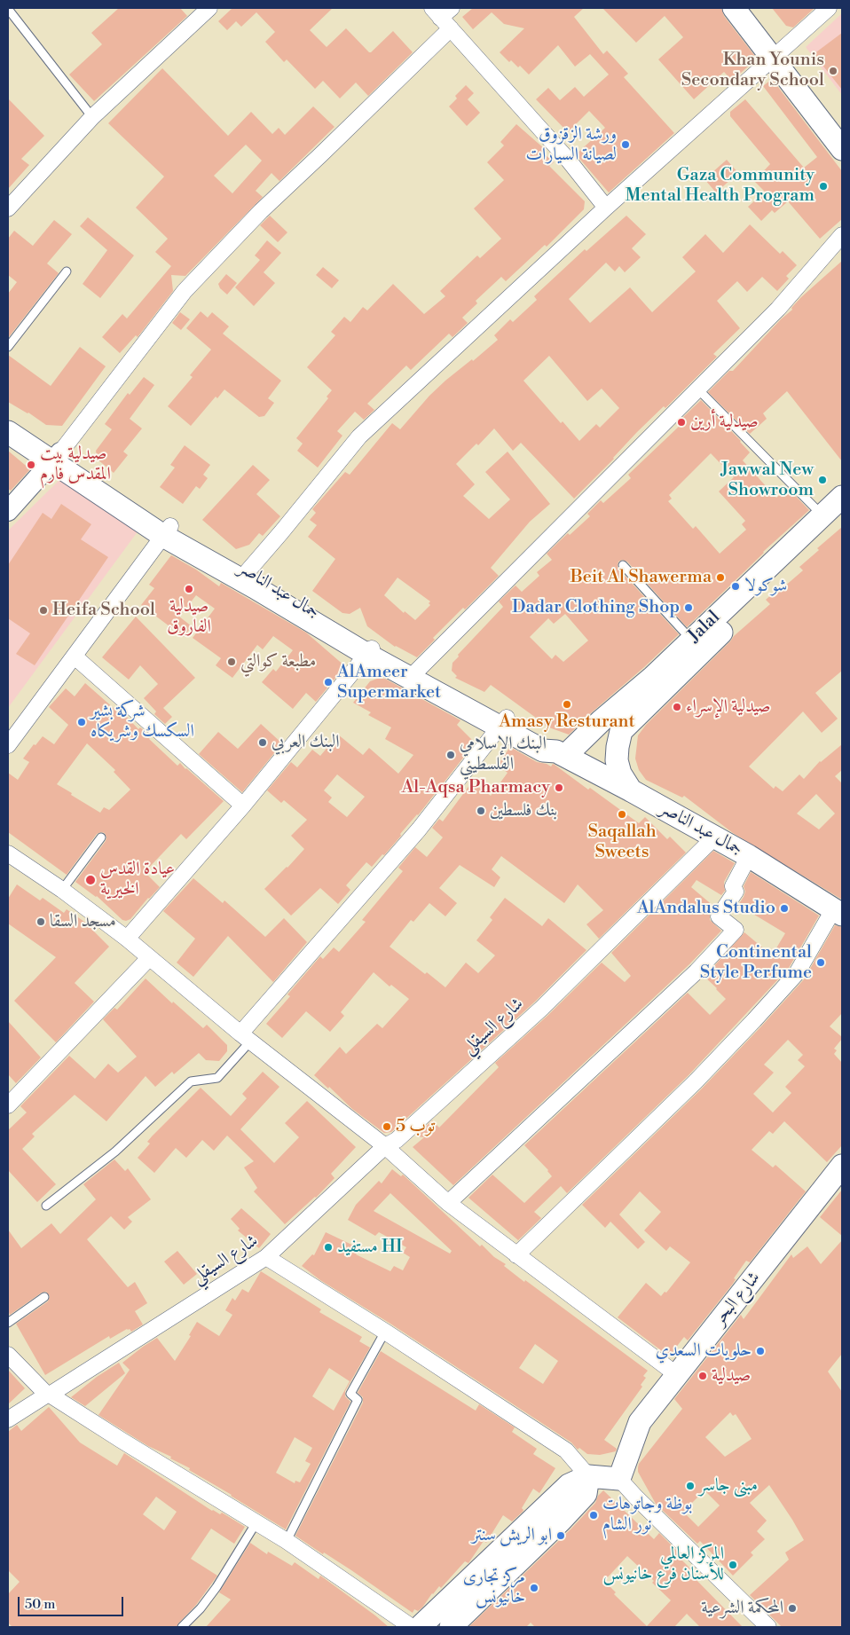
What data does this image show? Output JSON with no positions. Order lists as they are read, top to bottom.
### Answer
{
  "streets": {
    "main road": ["جمال عبد الناصر", "Jalal", "شارع البحر"],
    "street": ["شارع السيقلي"]
  },
  "crossings": [
    ["جمال عبد الناصر", "Jalal"],
    ["جمال عبد الناصر", "شارع السيقلي"]
  ],
  "places": [
    "Khan Younis Secondary School",
    "ورشة الزقزوق لصيانة السيارات",
    "Gaza Community Mental Health Program",
    "صيدلية أرين",
    "صيدلية بيت المقدس فارم",
    "Jawwal New Showroom",
    "Beit Al Shawerma",
    "شوكولا",
    "صيدلية الفاروق",
    "Dadar Clothing Shop",
    "Heifa School",
    "مطبعة كوالتي",
    "AlAmeer Supermarket",
    "Amasy Resturant",
    "صيدلية الإسراء",
    "شركة بشير السكسك وشريكاه",
    "البنك العربي",
    "البنك الإسلامي الفلسطيني",
    "Al-Aqsa Pharmacy",
    "بنك فلسطين",
    "Saqallah Sweets",
    "عيادة القدس الخيرية",
    "AlAndalus Studio",
    "مسجد السقا",
    "Continental Style Perfume",
    "توب 5",
    "مستفيد HI",
    "حلويات السعدي",
    "صيدلية",
    "مبنى جاسر",
    "بوظة وجاتوهات نور الشام",
    "ابو الريش سنتر",
    "المركز العالمي للأسنان فرع خانيونس",
    "مركز تجارى خانيونس",
    "المحكمة الشرعية"
  ],
  "scale_bar": "50 m"
}
